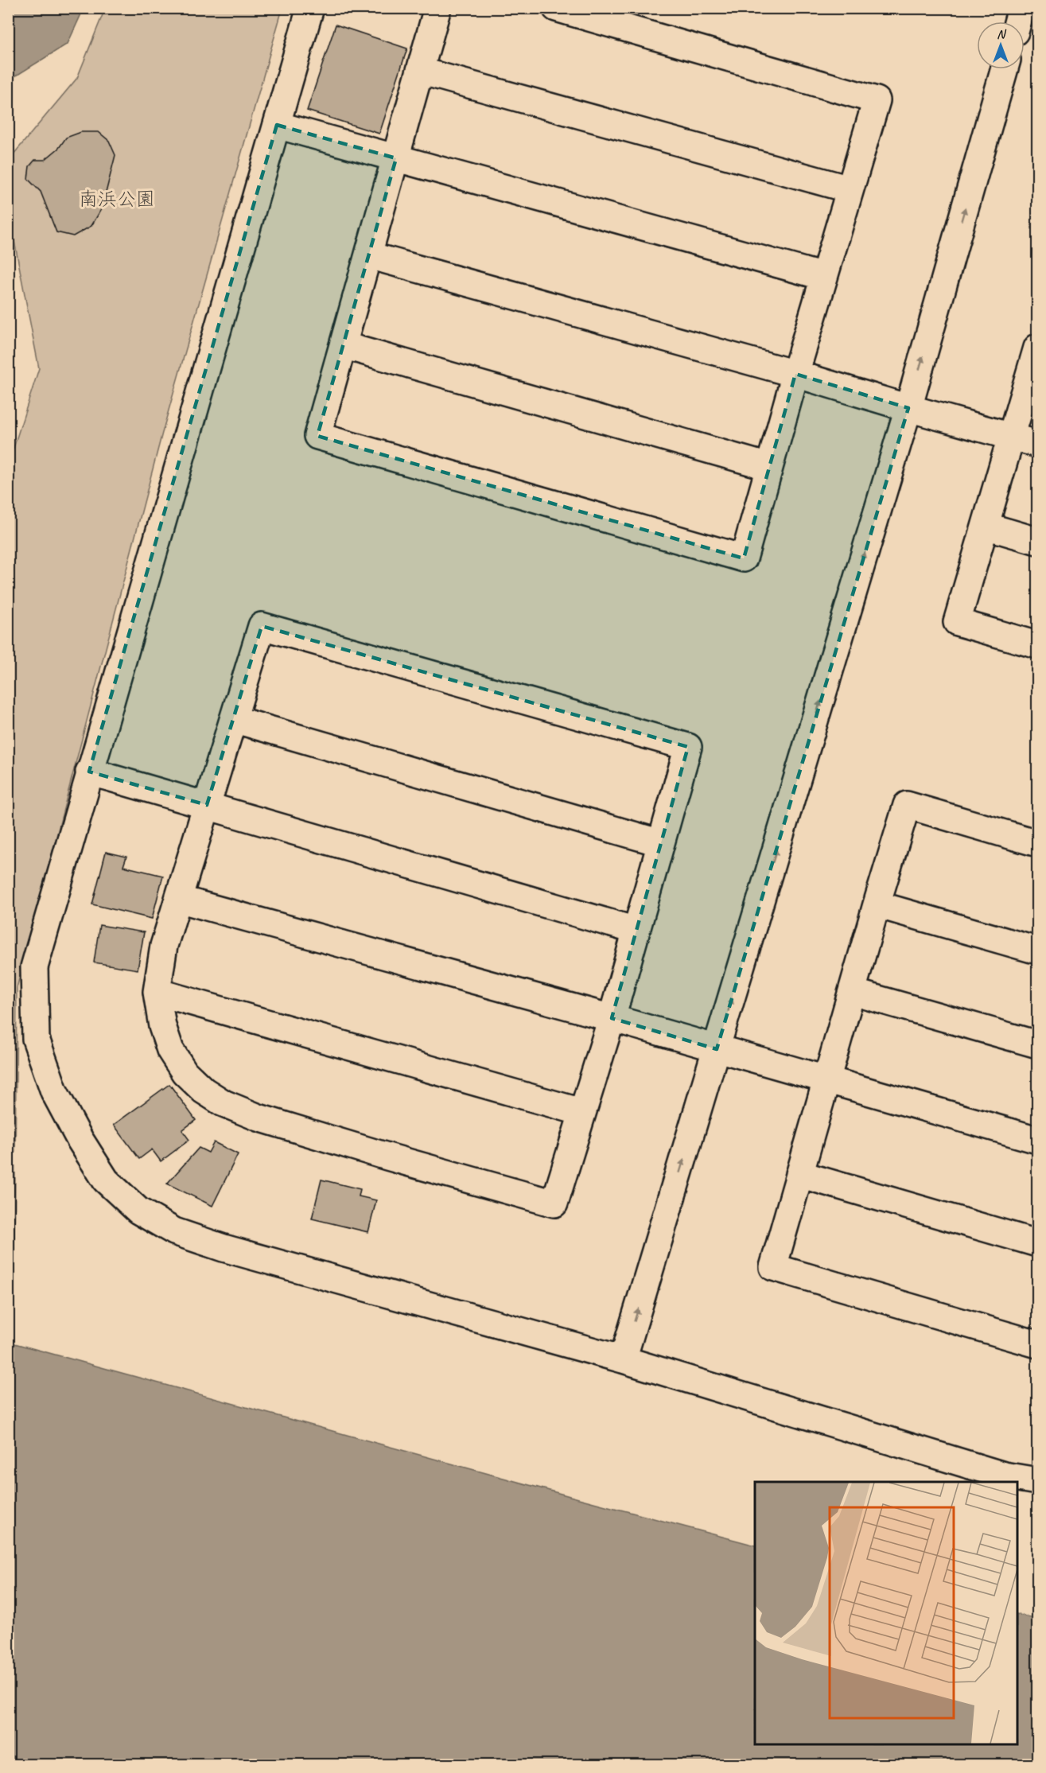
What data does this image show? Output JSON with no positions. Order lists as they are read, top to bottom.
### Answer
{
  "parks": ["南浜公園"],
  "north": "top"
}
